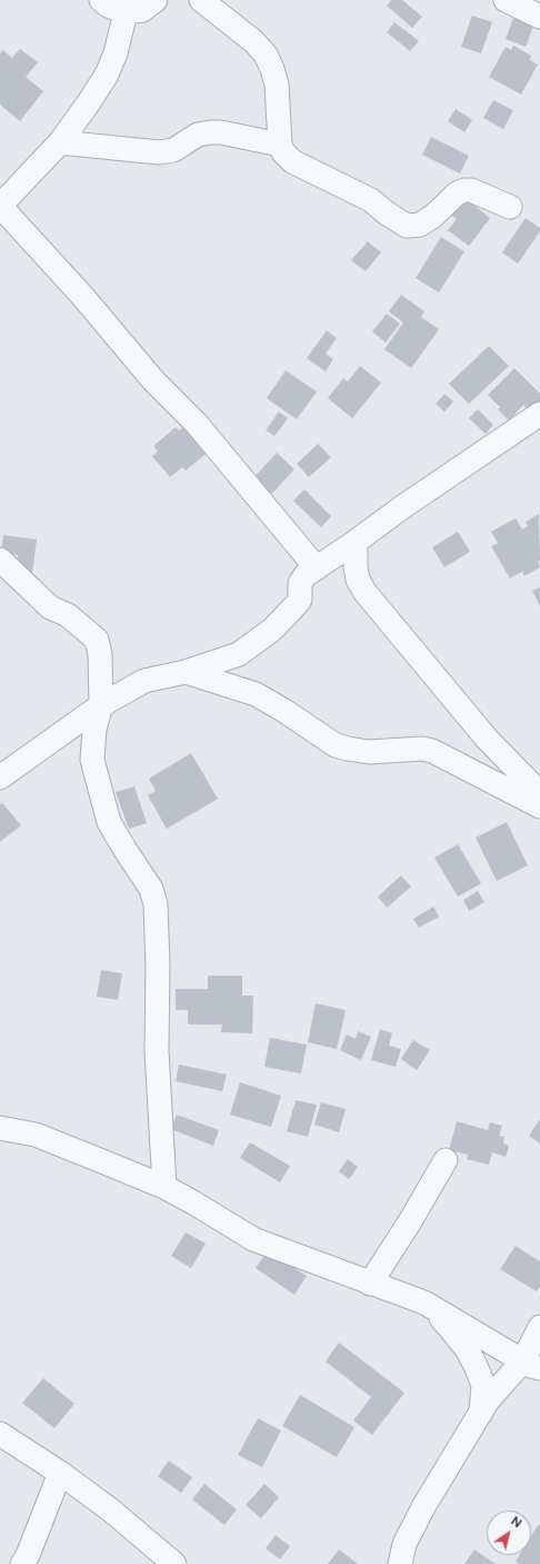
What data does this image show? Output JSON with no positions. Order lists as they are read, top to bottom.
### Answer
{
  "north": "top right"
}
